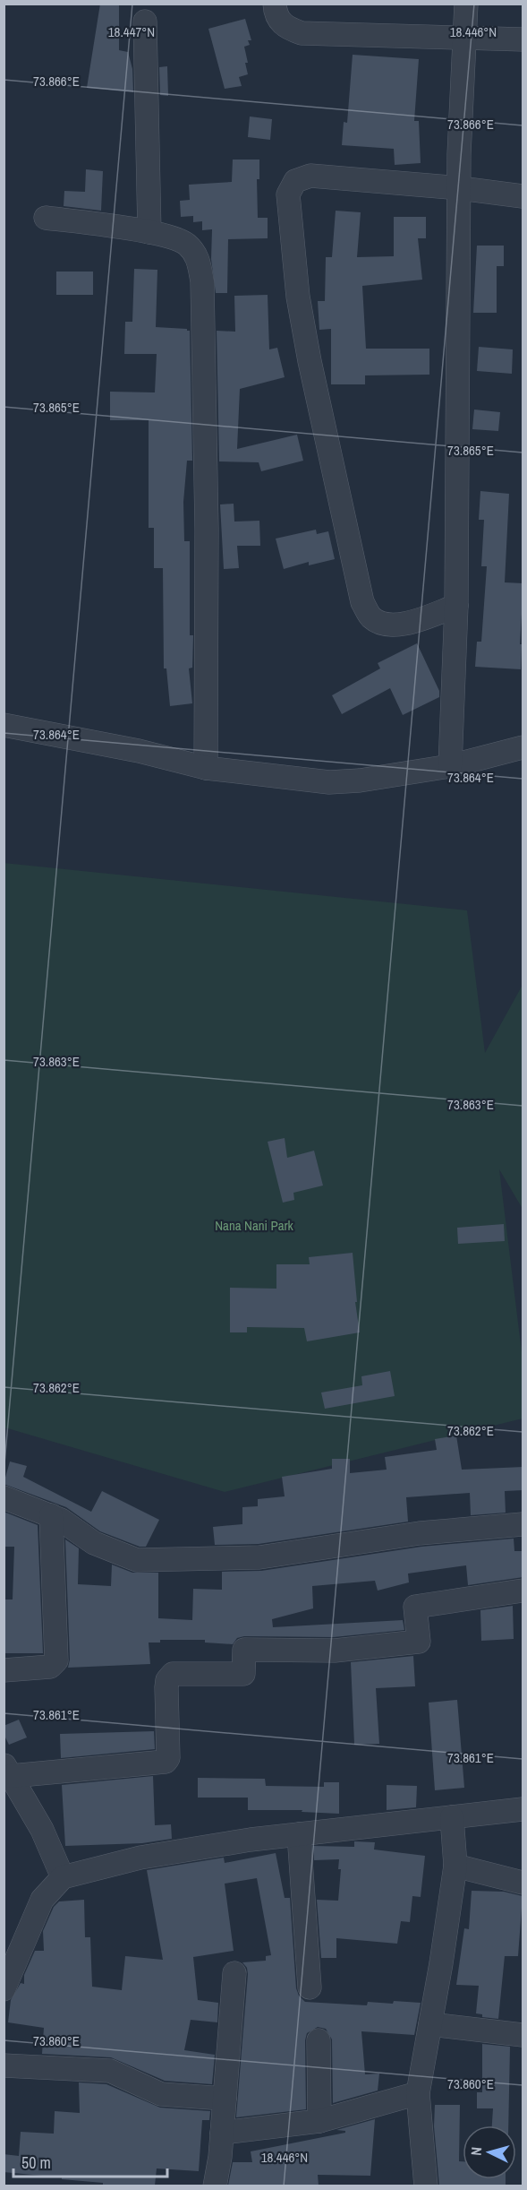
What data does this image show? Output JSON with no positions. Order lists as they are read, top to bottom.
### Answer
{
  "parks": ["Nana Nani Park"],
  "scale_bar": "50 m",
  "north": "left",
  "coordinates": [
    "18.447°N",
    "18.446°N",
    "73.866°E",
    "73.865°E",
    "73.864°E",
    "73.863°E",
    "73.862°E",
    "73.861°E",
    "73.860°E"
  ]
}
